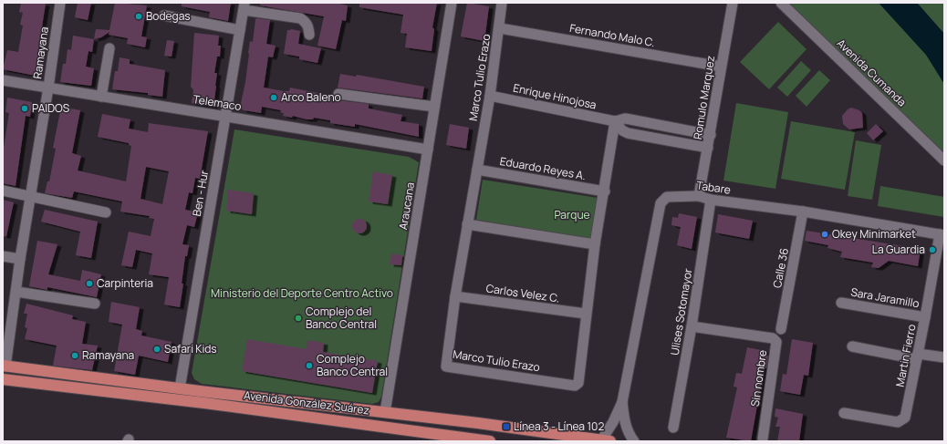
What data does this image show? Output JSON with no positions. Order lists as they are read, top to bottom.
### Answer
{
  "streets": {
    "main road": ["Avenida González Suárez"],
    "street": [
      "Fernando Malo C.",
      "Ramayana",
      "Avenida Cumanda",
      "Marco Tulio Erazo",
      "Enrique Hinojosa",
      "Romulo Marquez",
      "Telemaco",
      "Eduardo Reyes A.",
      "Tabare",
      "Ben - Hur",
      "Araucana",
      "Calle 36",
      "Carlos Velez C.",
      "Sara Jaramillo",
      "Ulises Sotomayor",
      "Martin Fierro",
      "Sin nombre"
    ]
  },
  "crossings": [
    ["Fernando Malo C.", "Marco Tulio Erazo"],
    ["Fernando Malo C.", "Romulo Marquez"],
    ["Ramayana", "Telemaco"],
    ["Ramayana", "Avenida González Suárez"],
    ["Marco Tulio Erazo", "Enrique Hinojosa"],
    ["Marco Tulio Erazo", "Eduardo Reyes A."],
    ["Marco Tulio Erazo", "Carlos Velez C."],
    ["Enrique Hinojosa", "Romulo Marquez"],
    ["Romulo Marquez", "Tabare"],
    ["Telemaco", "Ben - Hur"],
    ["Telemaco", "Araucana"],
    ["Tabare", "Calle 36"],
    ["Tabare", "Ulises Sotomayor"],
    ["Tabare", "Martin Fierro"],
    ["Tabare", "Avenida González Suárez"],
    ["Ben - Hur", "Avenida González Suárez"],
    ["Araucana", "Avenida González Suárez"],
    ["Sara Jaramillo", "Martin Fierro"],
    ["Ulises Sotomayor", "Sin nombre"]
  ],
  "parks": ["Parque", "Ministerio del Deporte Centro Activo"],
  "places": {
    "other": [
      "Bodegas",
      "Arco Baleno",
      "PAIDOS",
      "Okey Minimarket",
      "La Guardia",
      "Carpinteria",
      "Complejo del Banco Central",
      "Safari Kids",
      "Ramayana",
      "Complejo Banco Central"
    ],
    "transit": ["Línea 3 - Línea 102"]
  }
}
